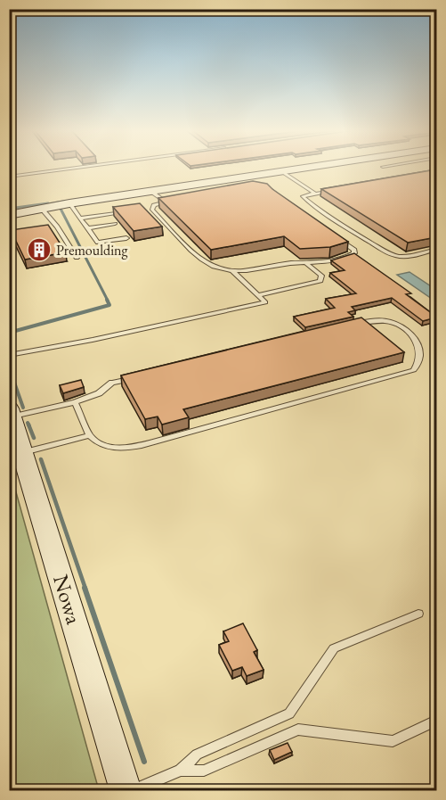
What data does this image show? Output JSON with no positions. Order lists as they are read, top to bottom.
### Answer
{
  "streets": {
    "street": ["Nowa"]
  },
  "places": {
    "building": ["Premoulding"]
  }
}
